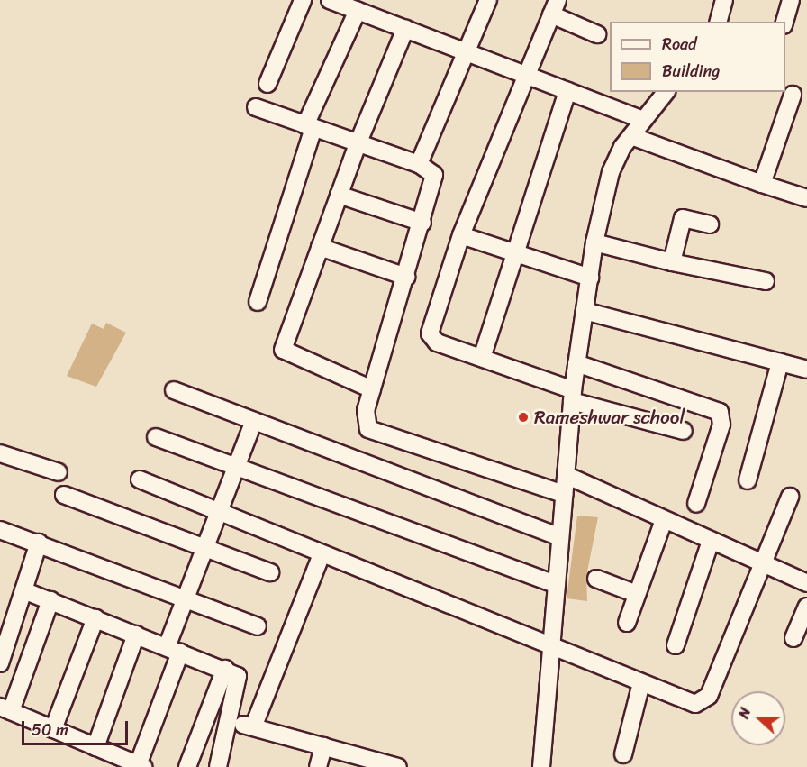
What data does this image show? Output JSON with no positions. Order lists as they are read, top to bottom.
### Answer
{
  "places": ["Rameshwar school"],
  "legend": ["Road", "Building"],
  "scale_bar": "50 m",
  "north": "left"
}
